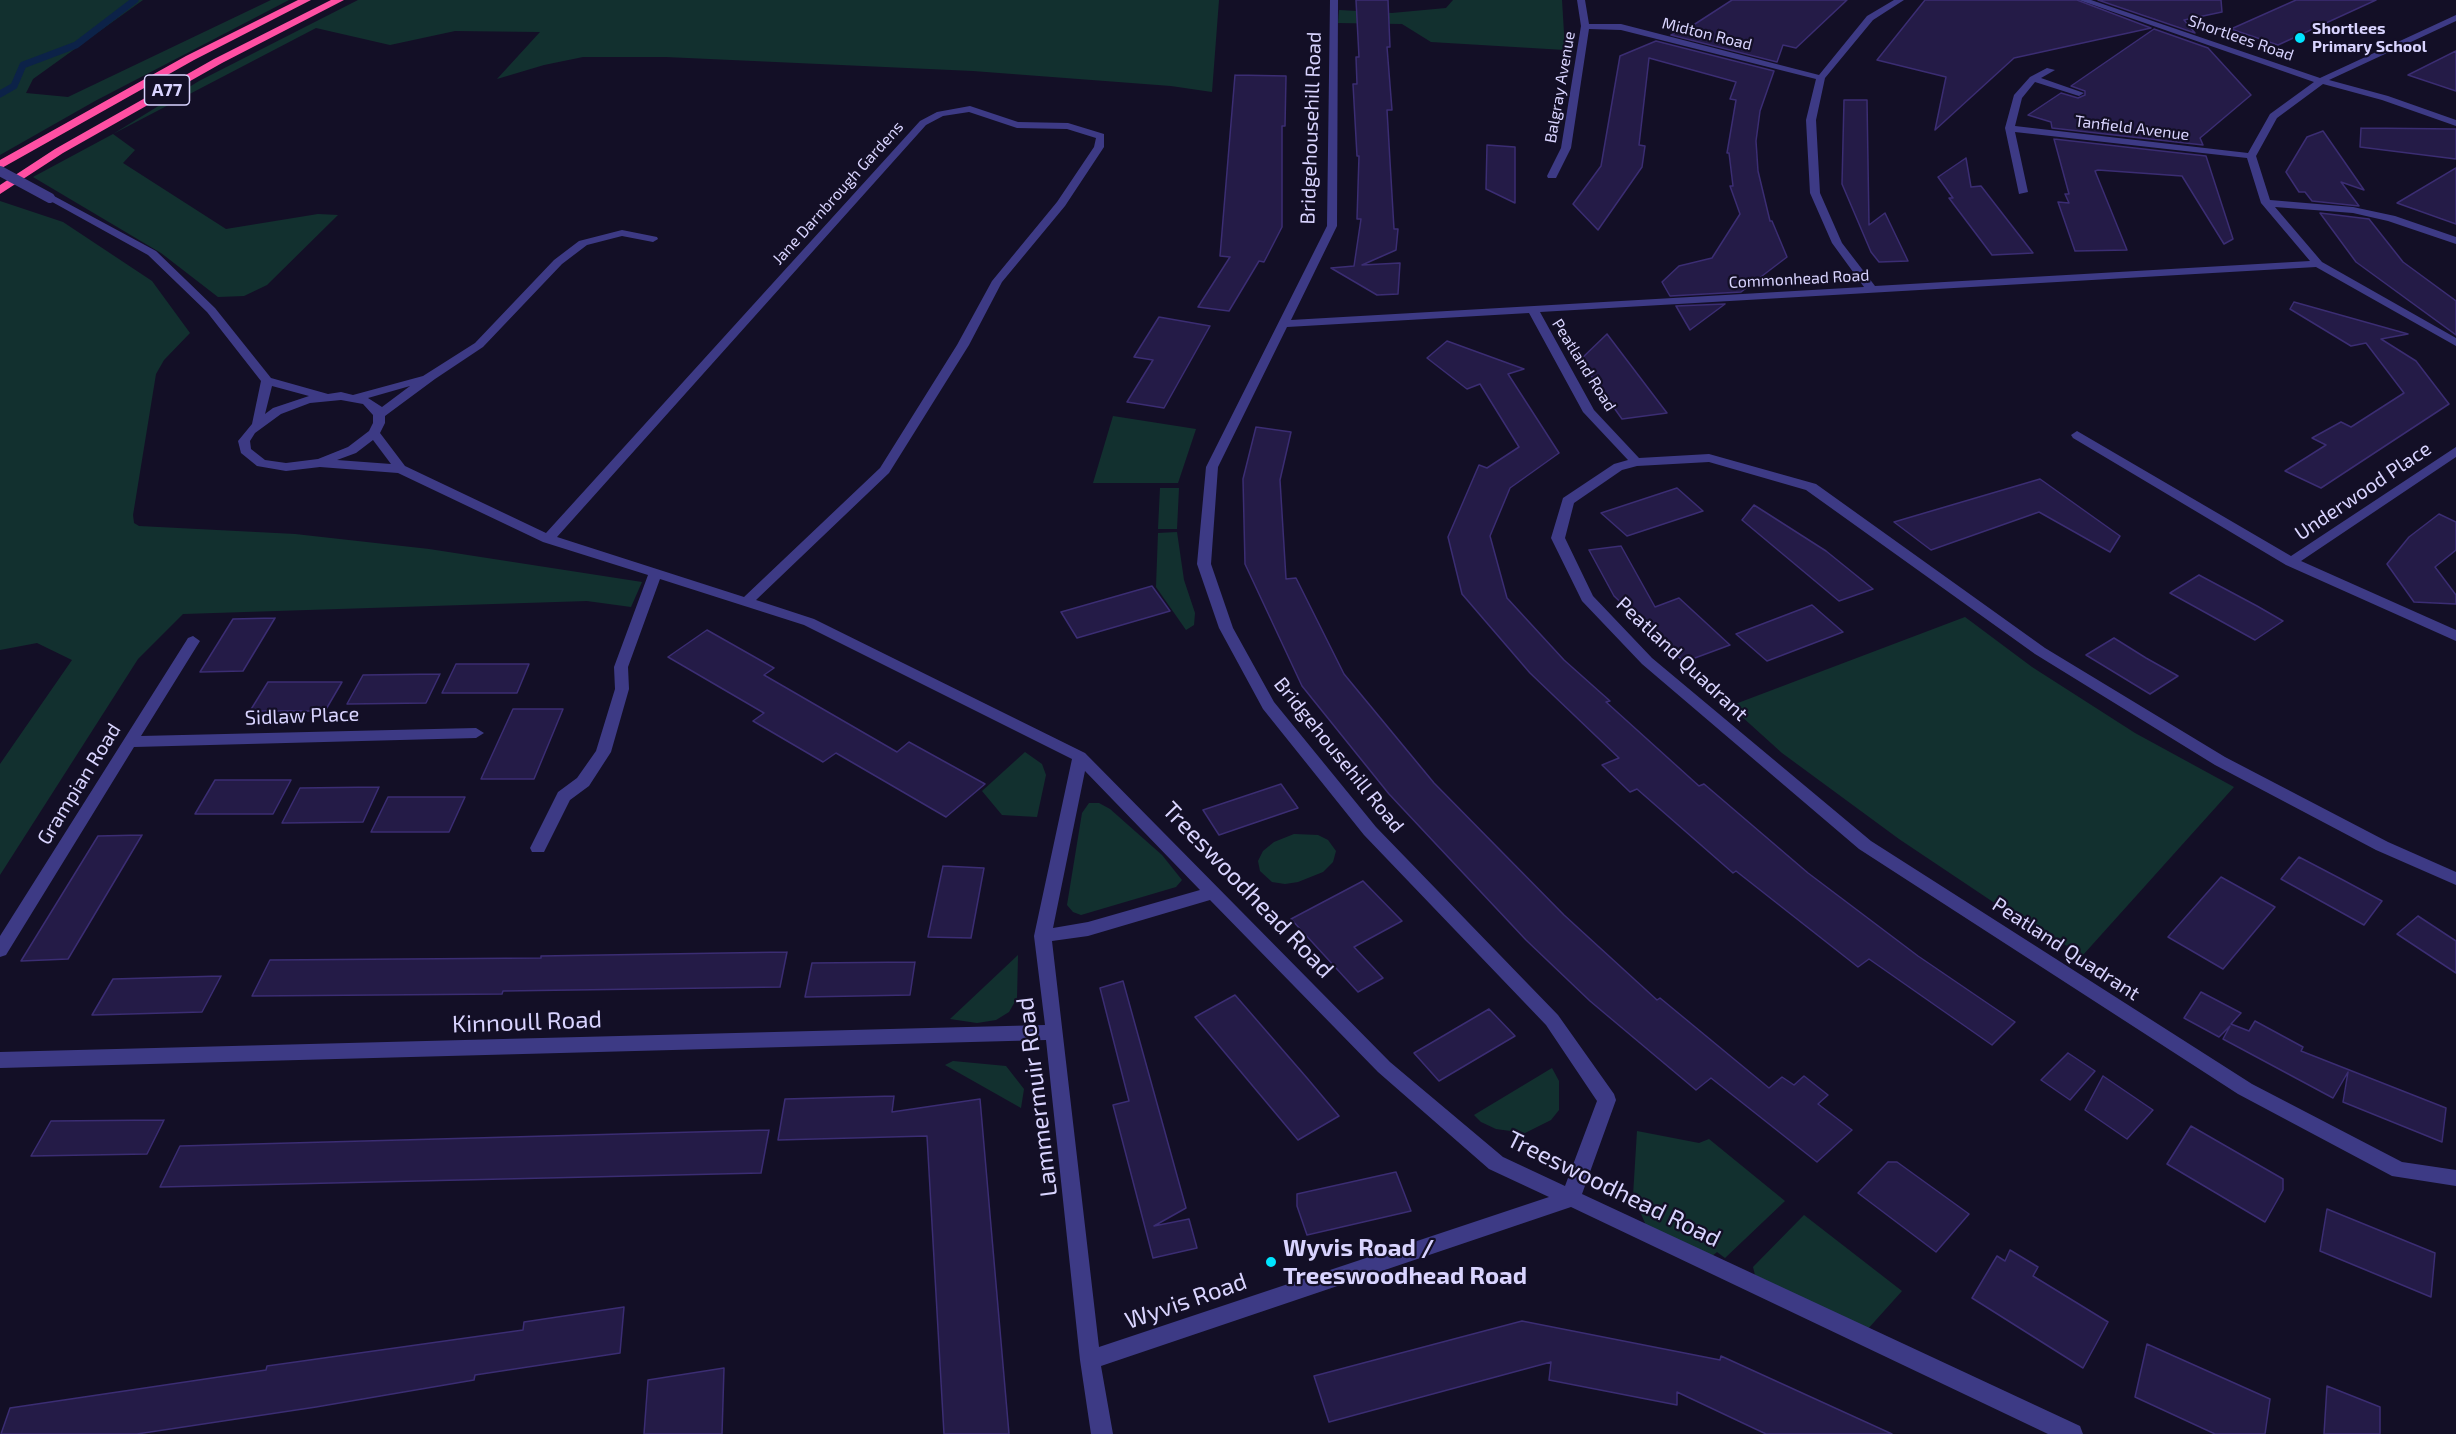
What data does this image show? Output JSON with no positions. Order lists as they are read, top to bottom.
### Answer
{
  "streets": {
    "highway": ["A77"],
    "street": [
      "Midton Road",
      "Shortlees Road",
      "Balgray Avenue",
      "Bridgehousehill Road",
      "Tanfield Avenue",
      "Jane Darnbrough Gardens",
      "Commonhead Road",
      "Peatland Road",
      "Underwood Place",
      "Peatland Quadrant",
      "Sidlaw Place",
      "Grampian Road",
      "Treeswoodhead Road",
      "Kinnoull Road",
      "Lammermuir Road",
      "Wyvis Road"
    ]
  },
  "crossings": [
    ["Midton Road", "Balgray Avenue"],
    ["Bridgehousehill Road", "Commonhead Road"],
    ["Bridgehousehill Road", "Treeswoodhead Road"],
    ["Bridgehousehill Road", "Wyvis Road"],
    ["Jane Darnbrough Gardens", "Treeswoodhead Road"],
    ["Commonhead Road", "Peatland Road"],
    ["Peatland Road", "Peatland Quadrant"],
    ["Sidlaw Place", "Grampian Road"],
    ["Treeswoodhead Road", "Lammermuir Road"],
    ["Treeswoodhead Road", "Wyvis Road"],
    ["Kinnoull Road", "Lammermuir Road"],
    ["Lammermuir Road", "Wyvis Road"]
  ],
  "places": ["Shortlees Primary School", "Wyvis Road / Treeswoodhead Road"]
}
